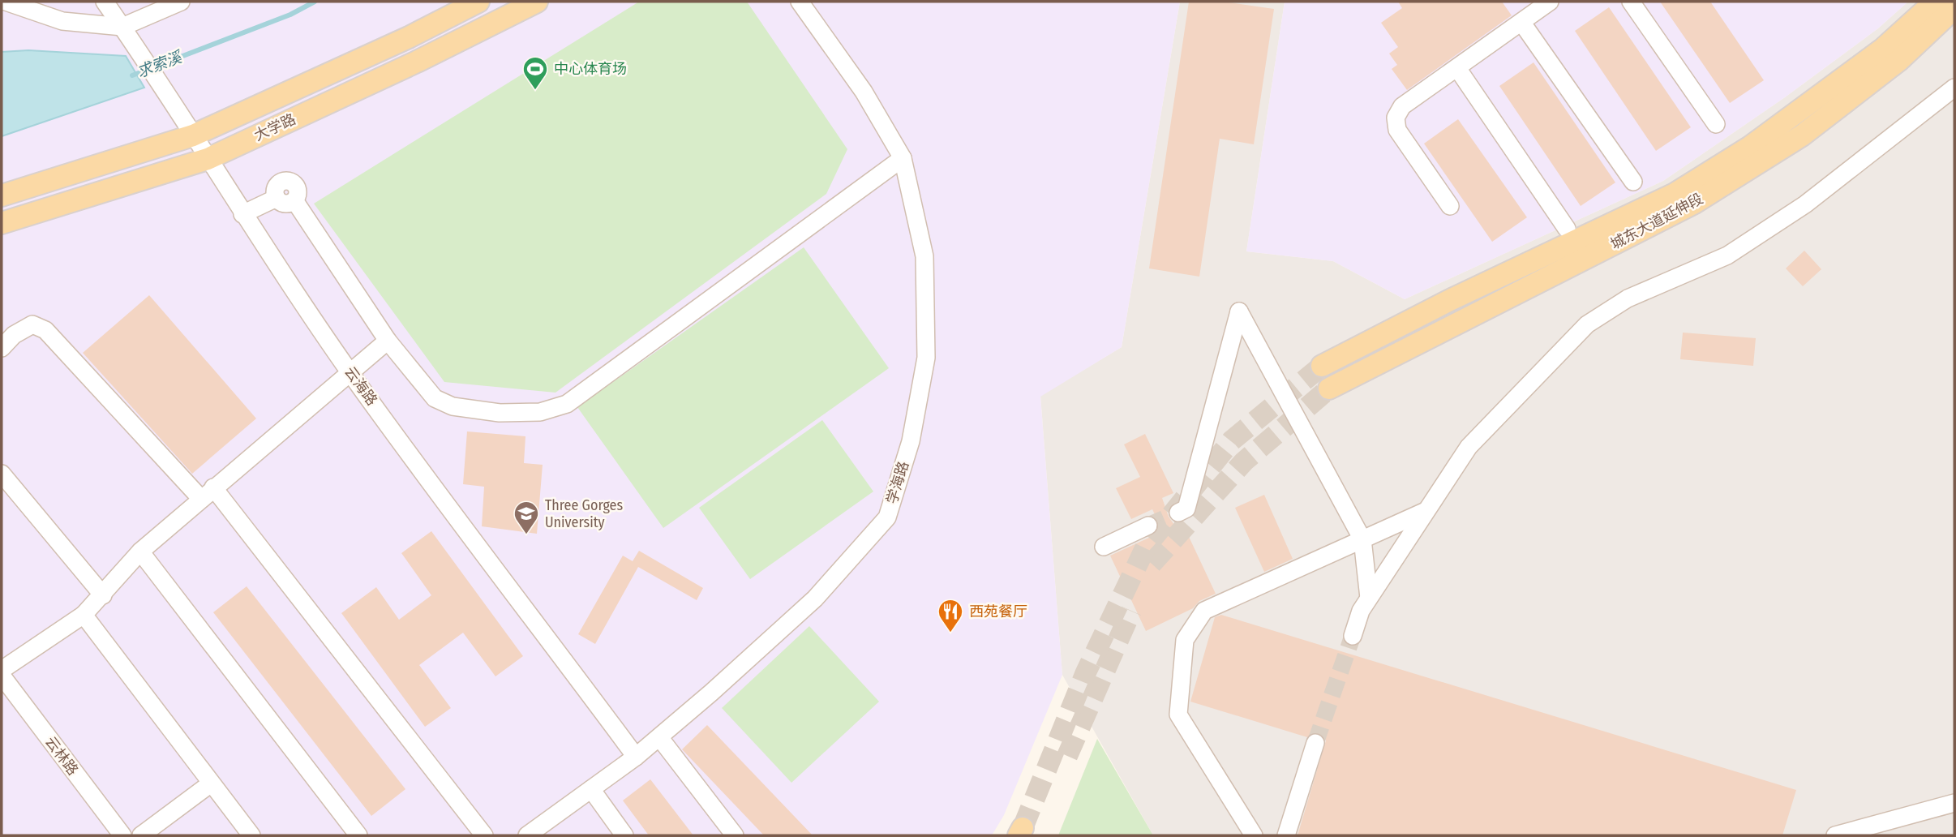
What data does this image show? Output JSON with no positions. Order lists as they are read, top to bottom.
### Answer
{
  "streets": {
    "main road": ["大学路", "城东大道延伸段"],
    "street": ["云海路", "学海路", "云林路"]
  },
  "crossings": [
    ["大学路", "云海路"],
    ["云海路", "学海路"]
  ],
  "water": ["求索溪"],
  "places": {
    "sports": ["中心体育场"],
    "school or university": ["Three Gorges University"],
    "restaurant": ["西苑餐厅"]
  }
}
